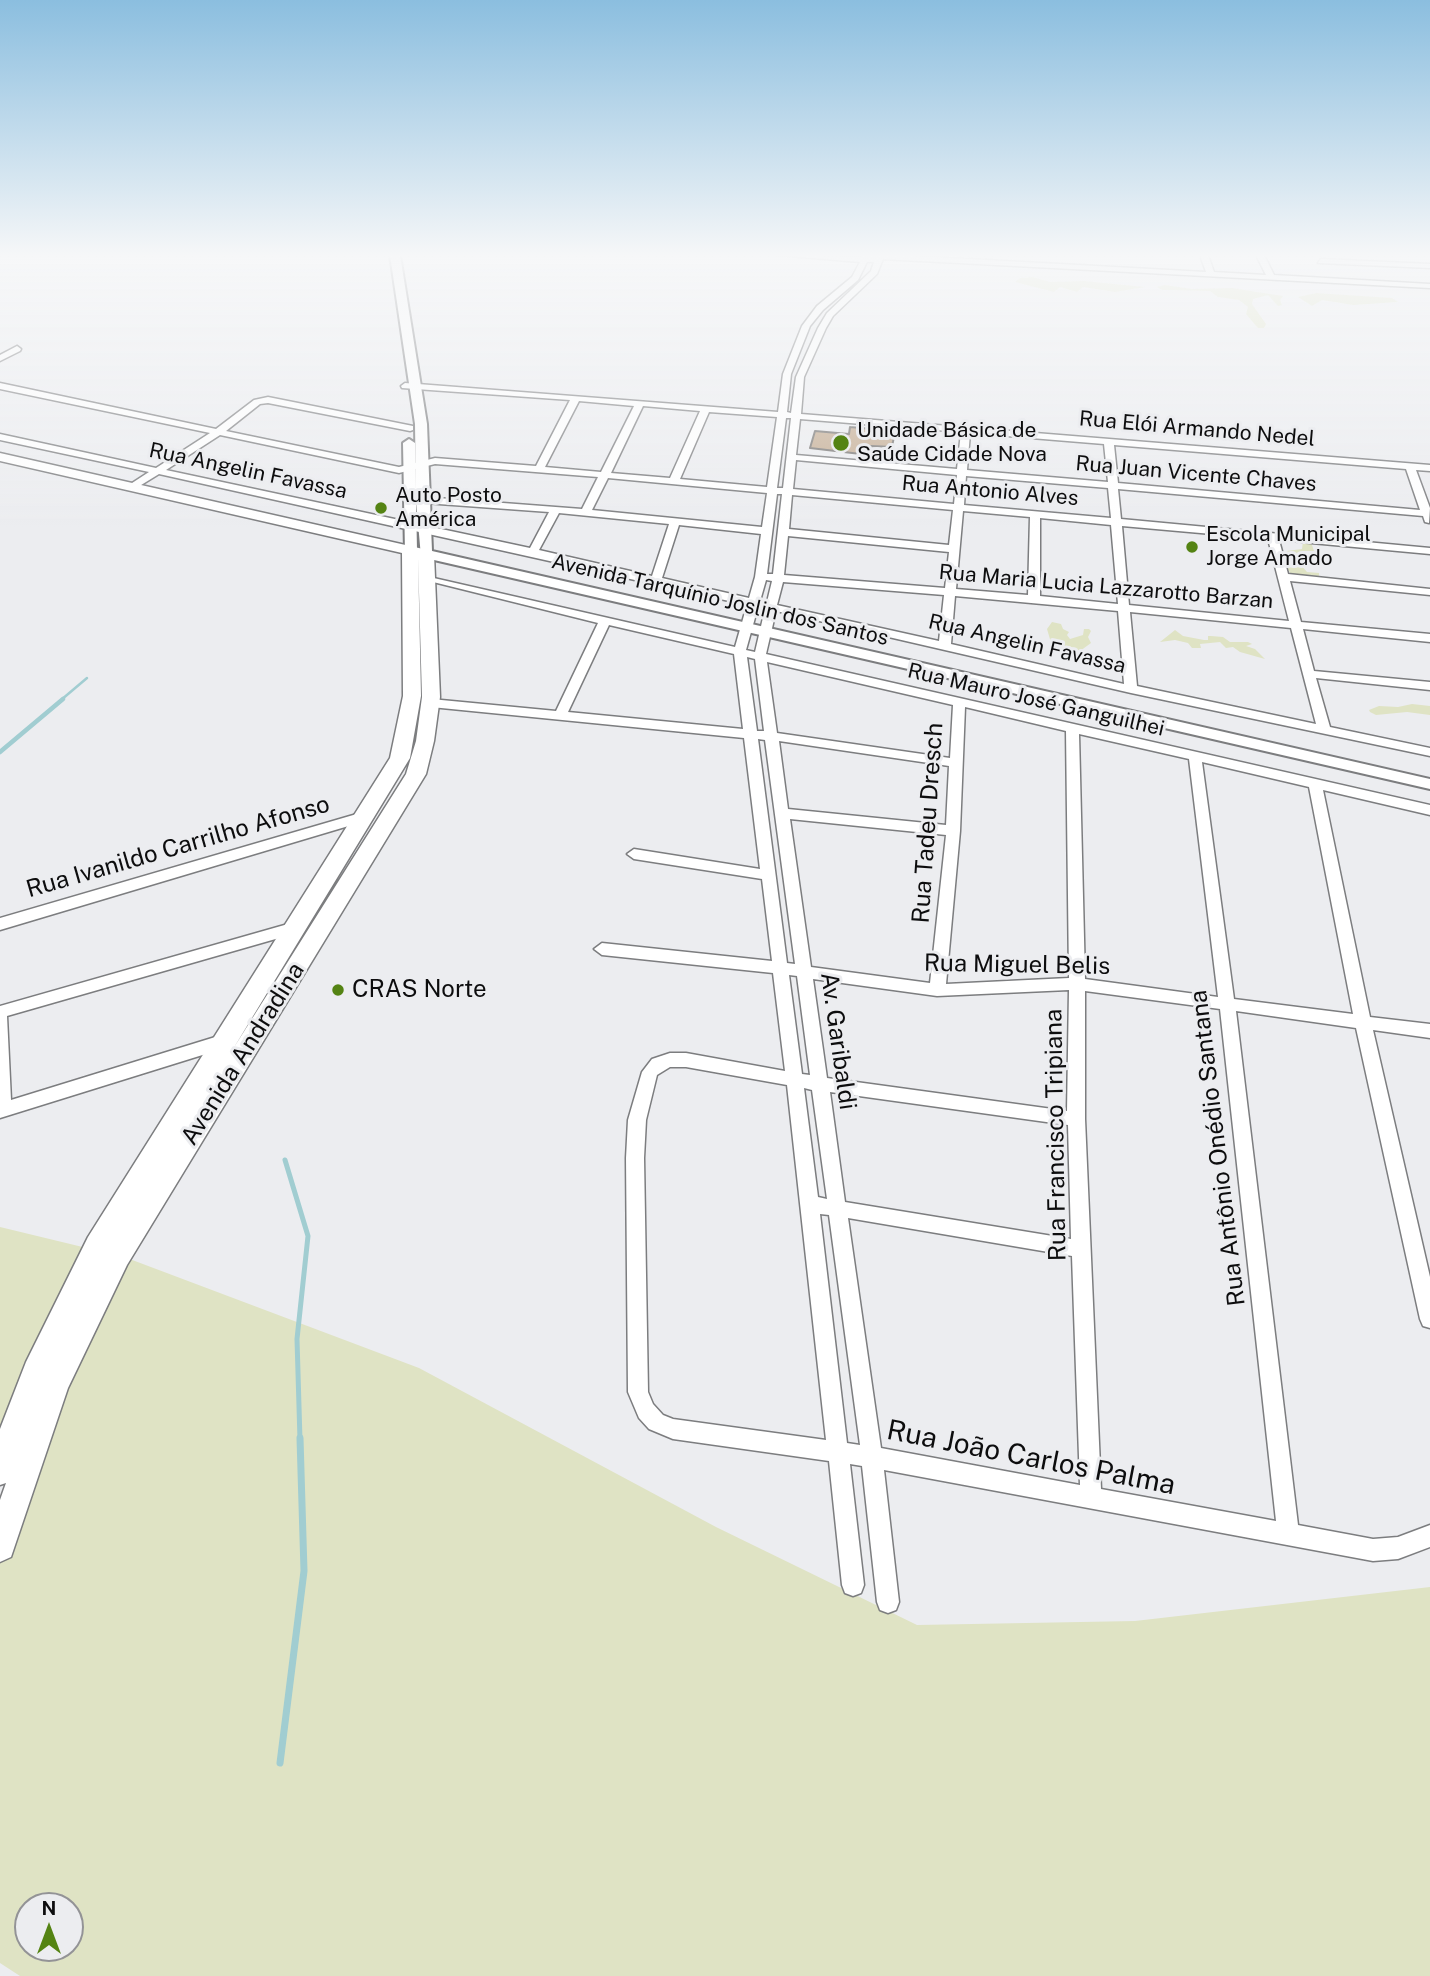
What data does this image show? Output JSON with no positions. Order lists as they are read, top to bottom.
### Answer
{
  "streets": {
    "main road": ["Avenida Tarquínio Joslin dos Santos", "Avenida Andradina"],
    "street": [
      "Rua Elói Armando Nedel",
      "Rua Angelin Favassa",
      "Rua Juan Vicente Chaves",
      "Rua Antonio Alves",
      "Rua Maria Lucia Lazzarotto Barzan",
      "Rua Mauro José Ganguilhei",
      "Rua Tadeu Dresch",
      "Rua Ivanildo Carrilho Afonso",
      "Rua Miguel Belis",
      "Av. Garibaldi",
      "Rua Francisco Tripiana",
      "Rua Antônio Onédio Santana",
      "Rua João Carlos Palma"
    ]
  },
  "crossings": [
    ["Rua Elói Armando Nedel", "Av. Garibaldi"],
    ["Rua Angelin Favassa", "Av. Garibaldi"],
    ["Rua Juan Vicente Chaves", "Av. Garibaldi"],
    ["Rua Antonio Alves", "Av. Garibaldi"],
    ["Rua Maria Lucia Lazzarotto Barzan", "Av. Garibaldi"],
    ["Avenida Tarquínio Joslin dos Santos", "Av. Garibaldi"],
    ["Avenida Tarquínio Joslin dos Santos", "Avenida Andradina"],
    ["Rua Mauro José Ganguilhei", "Rua Tadeu Dresch"],
    ["Rua Mauro José Ganguilhei", "Av. Garibaldi"],
    ["Rua Mauro José Ganguilhei", "Avenida Andradina"],
    ["Rua Mauro José Ganguilhei", "Rua Francisco Tripiana"],
    ["Rua Mauro José Ganguilhei", "Rua Antônio Onédio Santana"],
    ["Rua Tadeu Dresch", "Rua Miguel Belis"],
    ["Rua Ivanildo Carrilho Afonso", "Avenida Andradina"],
    ["Rua Miguel Belis", "Av. Garibaldi"],
    ["Rua Miguel Belis", "Rua Francisco Tripiana"],
    ["Rua Miguel Belis", "Rua Antônio Onédio Santana"],
    ["Av. Garibaldi", "Rua João Carlos Palma"],
    ["Rua Francisco Tripiana", "Rua João Carlos Palma"],
    ["Rua Antônio Onédio Santana", "Rua João Carlos Palma"]
  ],
  "places": [
    "Unidade Básica de Saúde Cidade Nova",
    "Auto Posto América",
    "Escola Municipal Jorge Amado",
    "CRAS Norte"
  ],
  "north": "top"
}
